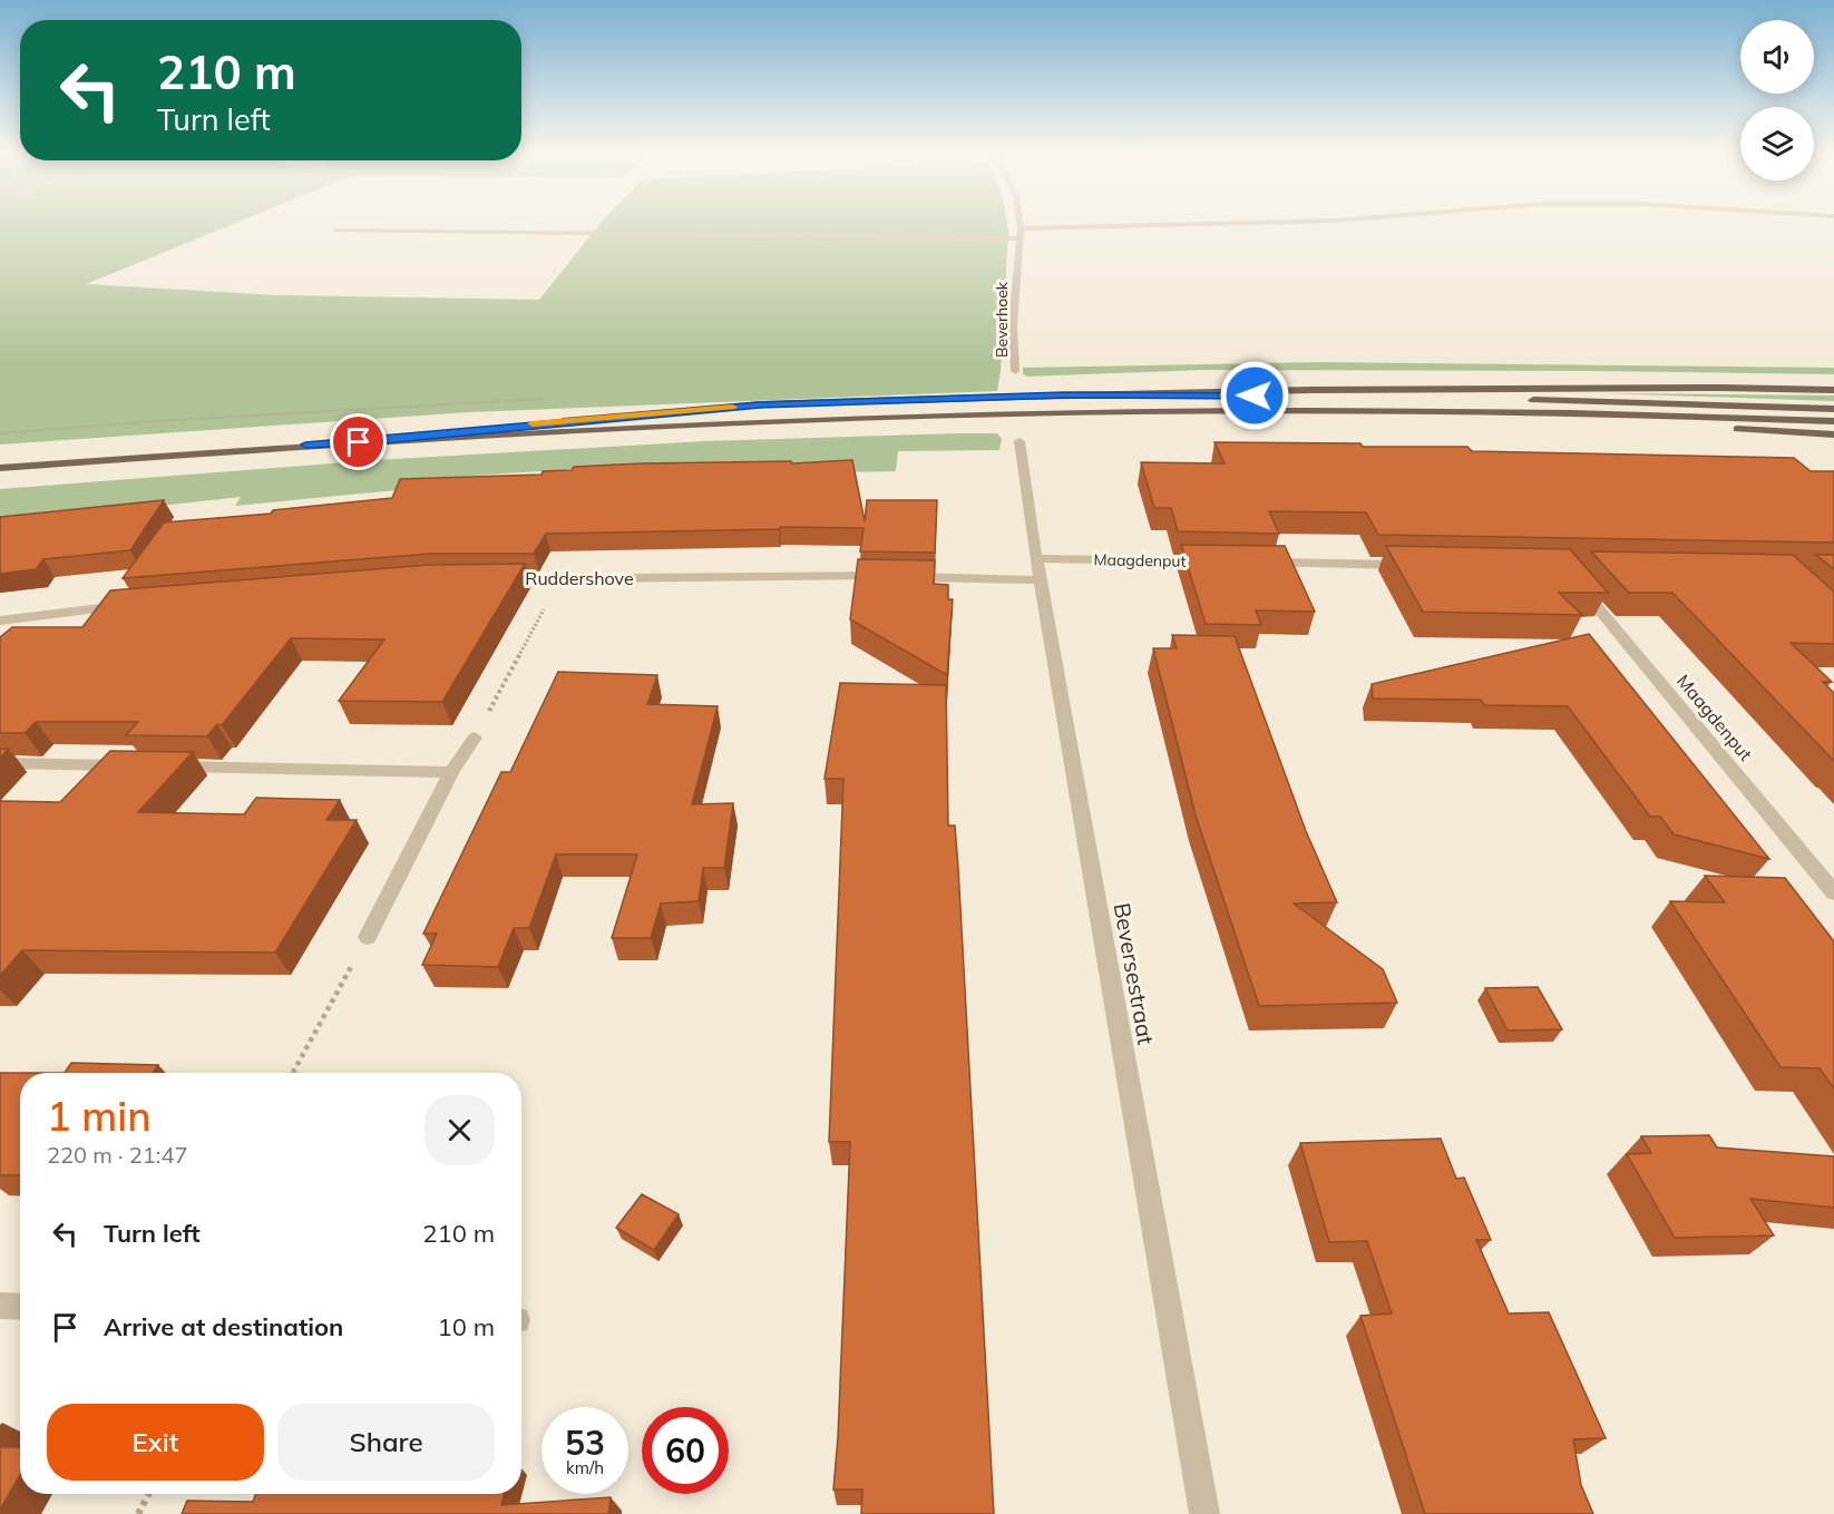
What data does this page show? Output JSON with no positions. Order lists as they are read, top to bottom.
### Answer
{
  "streets": {
    "street": [
      "Beverhoek",
      "Maagdenput",
      "Ruddershove",
      "Beversestraat"
    ]
  },
  "crossings": [
    ["Maagdenput", "Beversestraat"],
    ["Ruddershove", "Beversestraat"]
  ],
  "page": {
    "turn": ["210 m", "Turn left"],
    "heading": ["1 min", "220 m · 21:47"],
    "list": [
      {
        "name": "Turn left",
        "value": "210 m"
      },
      {
        "name": "Arrive at destination",
        "value": "10 m"
      }
    ],
    "buttons": ["Exit", "Share"],
    "speed": "53 km/h",
    "limit": "60"
  }
}
